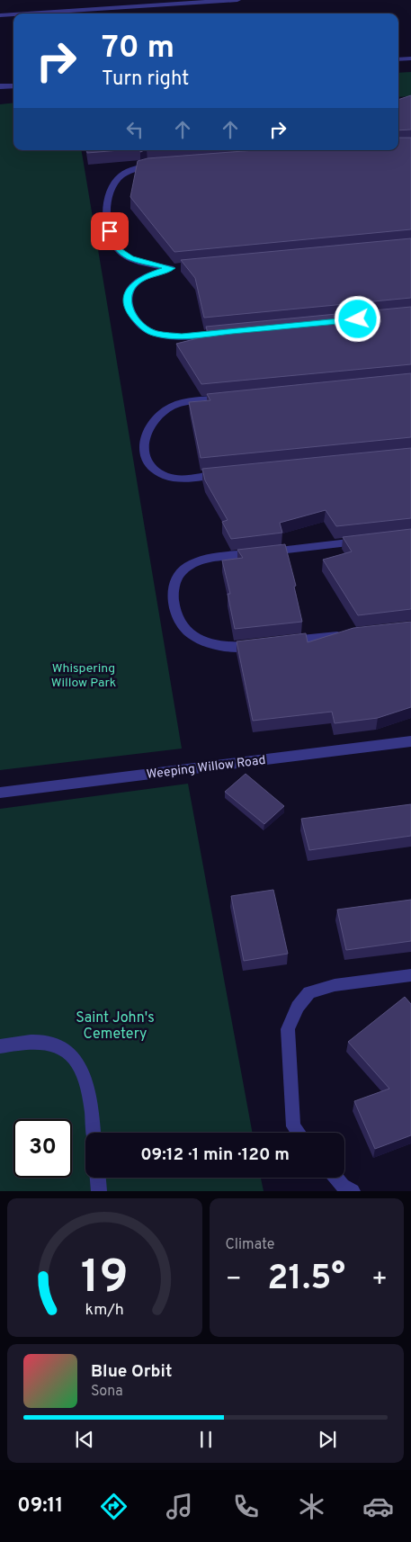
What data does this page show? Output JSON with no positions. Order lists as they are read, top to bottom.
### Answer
{
  "streets": {
    "street": ["Weeping Willow Road"]
  },
  "parks": ["Whispering Willow Park", "Saint John's Cemetery"],
  "page": {
    "turn": ["70 m", "Turn right"],
    "limit": "30",
    "trip": "09:12 · 1 min · 120 m",
    "tile": "Climate",
    "heat": ["−", "21.5°", "+"],
    "song": ["Blue Orbit", "Sona"],
    "tabs": "09:11",
    "gauge": ["19", "km/h"]
  }
}
